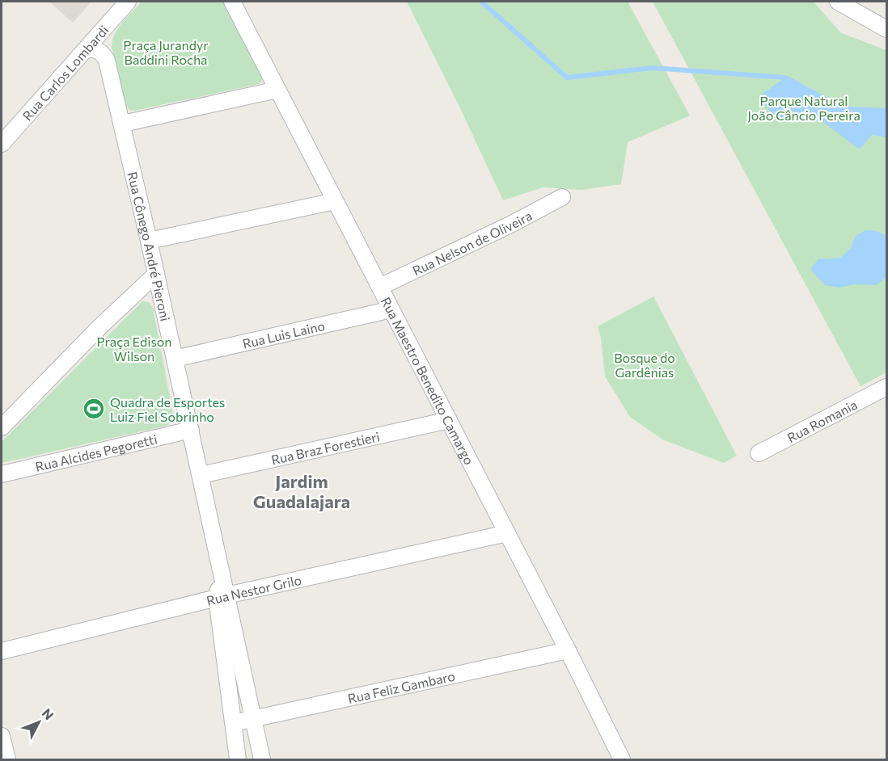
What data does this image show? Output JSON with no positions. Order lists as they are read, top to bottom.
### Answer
{
  "streets": {
    "street": [
      "Rua Carlos Lombardi",
      "Rua Nelson de Oliveira",
      "Rua Cônego André Pieroni",
      "Rua Luis Laino",
      "Rua Maestro Benedito Camargo",
      "Rua Romania",
      "Rua Braz Forestieri",
      "Rua Alcides Pegoretti",
      "Rua Nestor Grilo",
      "Rua Feliz Gambaro"
    ]
  },
  "crossings": [
    ["Rua Carlos Lombardi", "Rua Cônego André Pieroni"],
    ["Rua Nelson de Oliveira", "Rua Maestro Benedito Camargo"],
    ["Rua Cônego André Pieroni", "Rua Luis Laino"],
    ["Rua Cônego André Pieroni", "Rua Braz Forestieri"],
    ["Rua Cônego André Pieroni", "Rua Alcides Pegoretti"],
    ["Rua Cônego André Pieroni", "Rua Nestor Grilo"],
    ["Rua Cônego André Pieroni", "Rua Feliz Gambaro"],
    ["Rua Luis Laino", "Rua Maestro Benedito Camargo"],
    ["Rua Maestro Benedito Camargo", "Rua Braz Forestieri"],
    ["Rua Maestro Benedito Camargo", "Rua Nestor Grilo"],
    ["Rua Maestro Benedito Camargo", "Rua Feliz Gambaro"]
  ],
  "districts": ["Jardim Guadalajara"],
  "parks": [
    "Praça Jurandyr Baddini Rocha",
    "Parque Natural João Câncio Pereira",
    "Praça Edison Wilson",
    "Bosque do Gardênias"
  ],
  "places": {
    "sports": ["Quadra de Esportes Luiz Fiel Sobrinho"]
  },
  "north": "top right"
}
